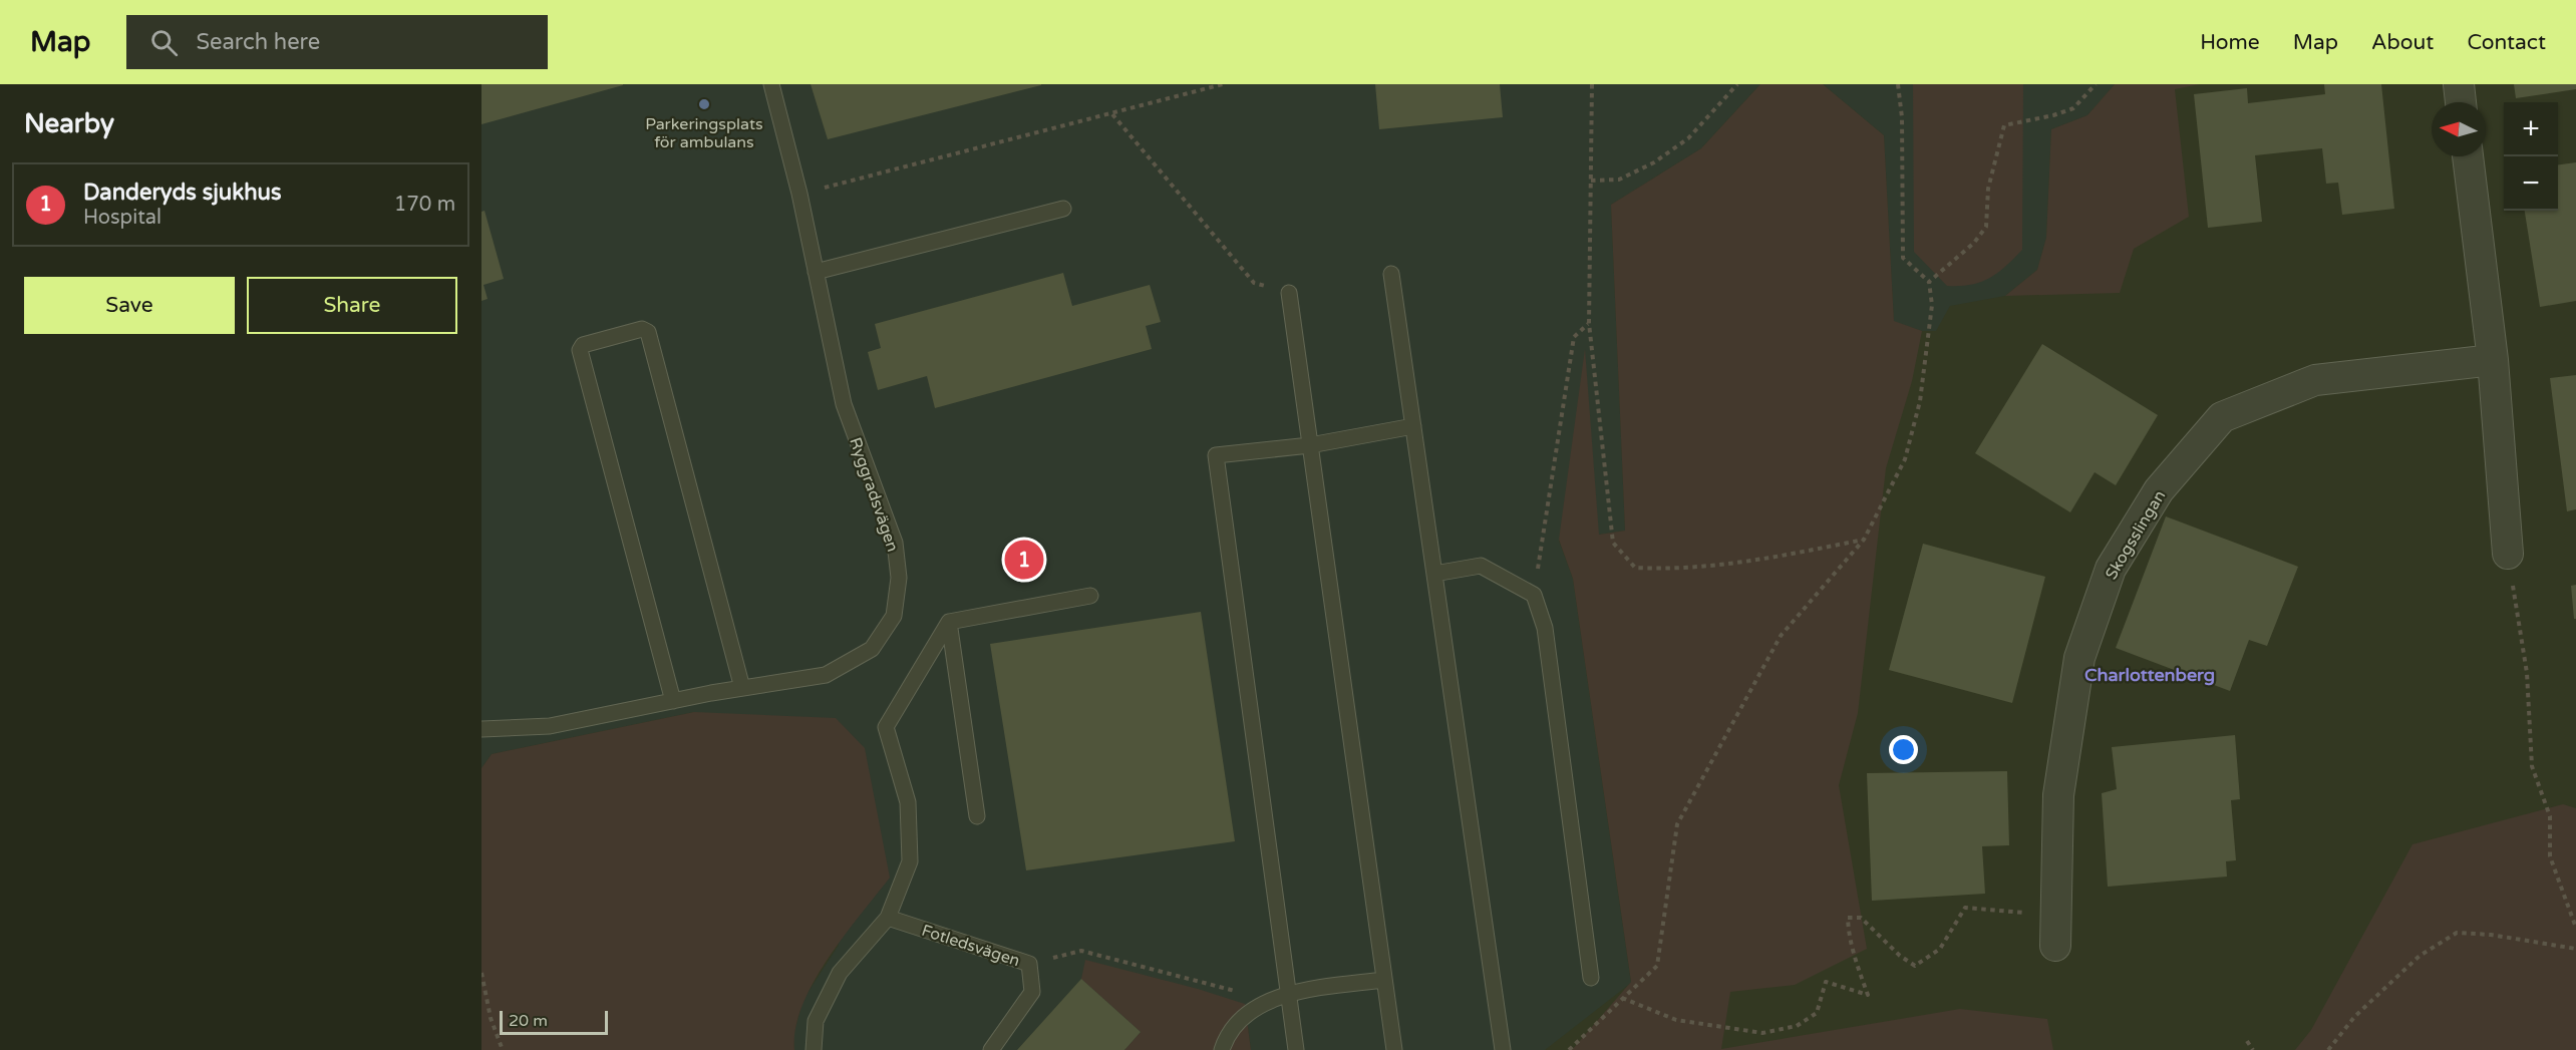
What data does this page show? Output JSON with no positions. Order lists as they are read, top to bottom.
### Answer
{
  "streets": {
    "street": ["Skogsslingan"],
    "lane": ["Ryggradsvägen", "Fotledsvägen"]
  },
  "districts": ["Charlottenberg"],
  "places": ["Parkeringsplats för ambulans"],
  "scale_bar": "20 m",
  "north": "left",
  "page": {
    "header": "Map",
    "search": "Search here",
    "nav": [
      "Home",
      "Map",
      "About",
      "Contact"
    ],
    "heading": "Nearby",
    "map_buttons": ["+", "−"],
    "list": [
      {
        "mark": "1",
        "name": "Danderyds sjukhus",
        "note": "Hospital",
        "value": "170 m"
      }
    ],
    "buttons": ["Save", "Share"],
    "pins": "1",
    "scale": "20 m"
  }
}
